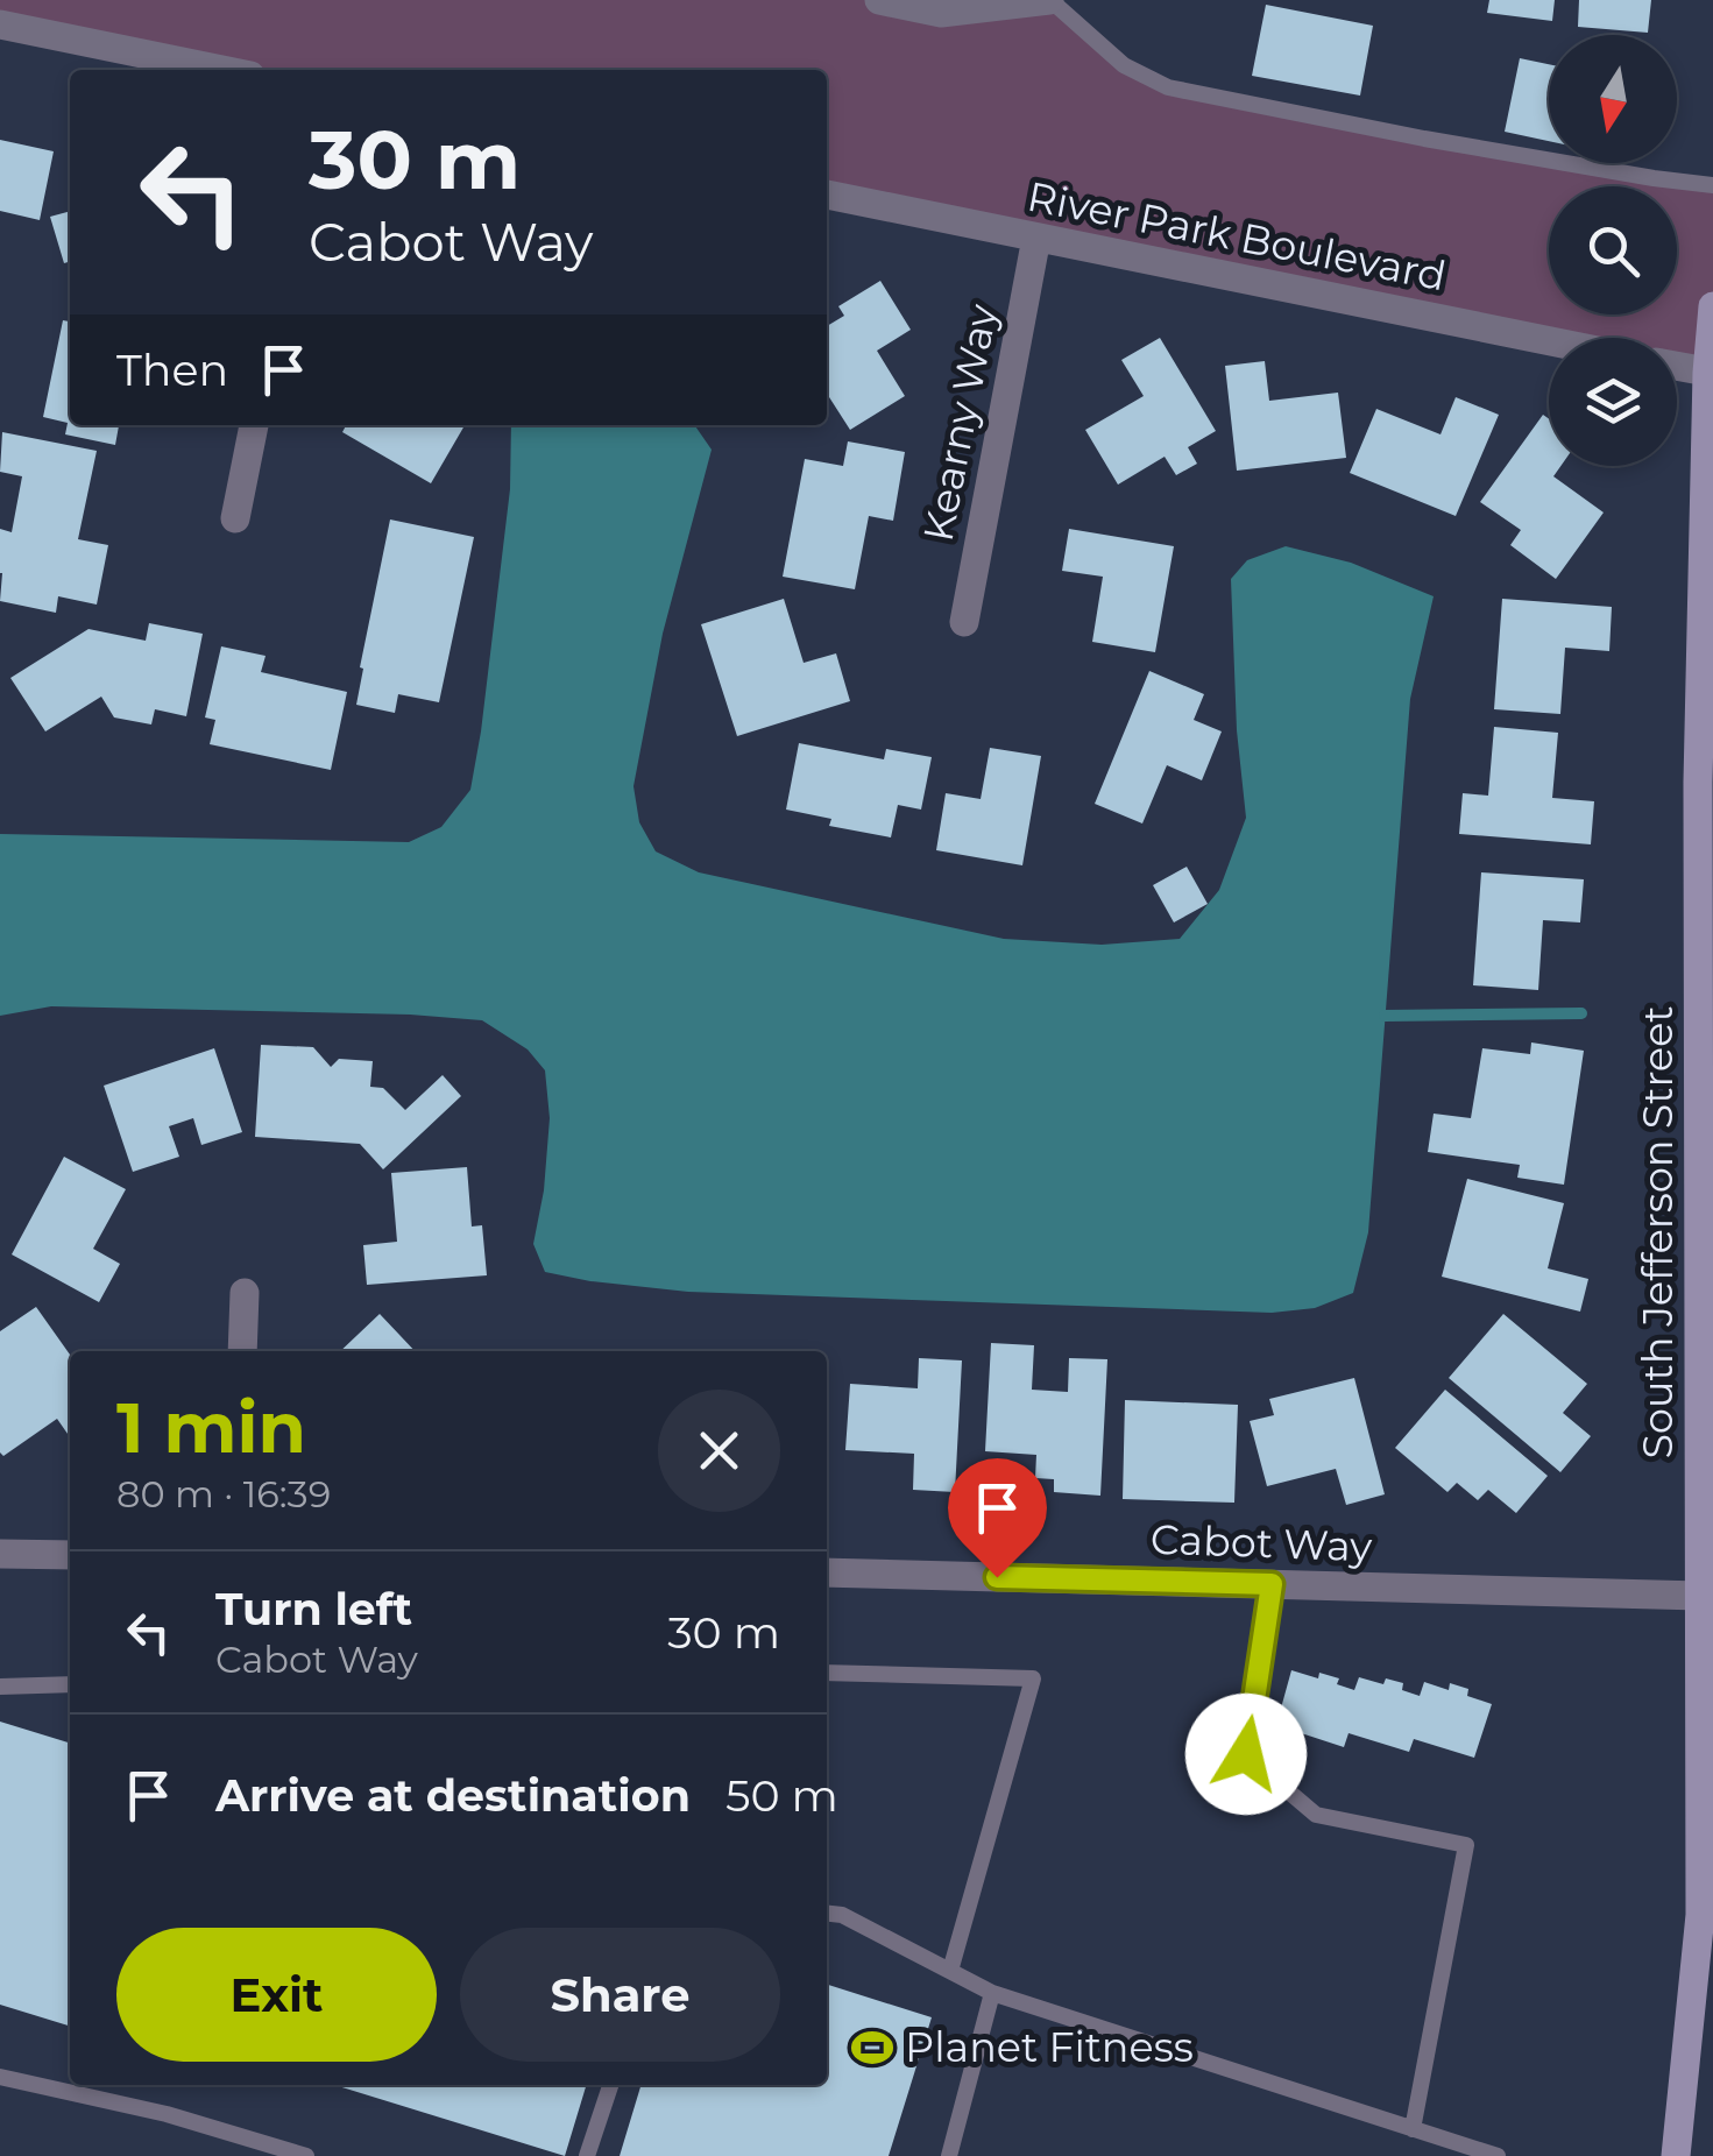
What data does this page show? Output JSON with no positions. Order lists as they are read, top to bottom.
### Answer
{
  "streets": {
    "street": [
      "River Park Boulevard",
      "Kearny Way",
      "South Jefferson Street",
      "Cabot Way"
    ]
  },
  "crossings": [
    ["River Park Boulevard", "Kearny Way"],
    ["South Jefferson Street", "Cabot Way"]
  ],
  "places": {
    "sports": ["Planet Fitness"]
  },
  "north": "bottom",
  "page": {
    "turn": ["30 m", "Cabot Way"],
    "then": "Then",
    "heading": ["1 min", "80 m · 16:39"],
    "list": [
      {
        "name": "Turn left",
        "note": "Cabot Way",
        "value": "30 m"
      },
      {
        "name": "Arrive at destination",
        "value": "50 m"
      }
    ],
    "buttons": ["Exit", "Share"]
  }
}
